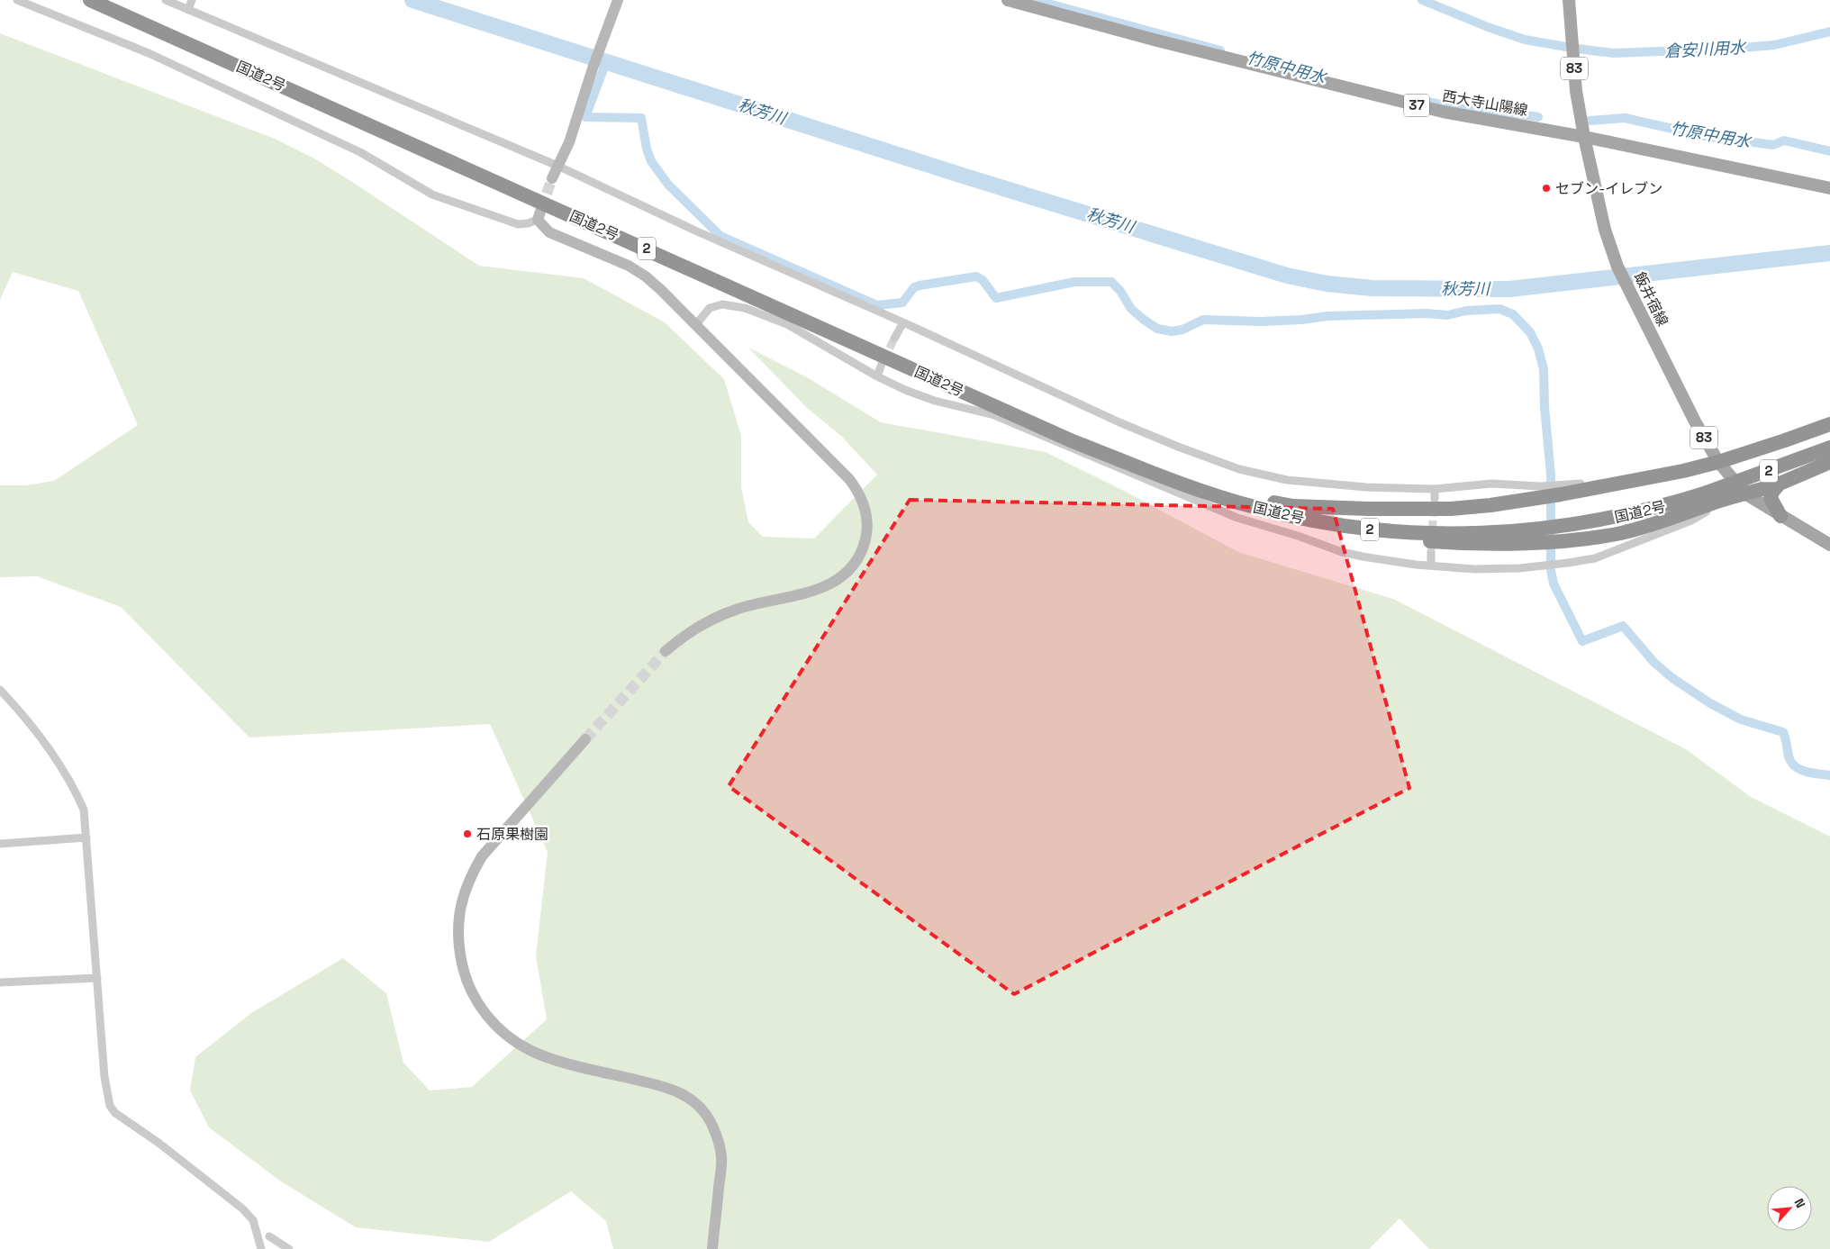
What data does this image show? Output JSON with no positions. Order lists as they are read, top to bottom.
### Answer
{
  "streets": {
    "highway": ["国道2号", "2"],
    "main road": [
      "83",
      "西大寺山陽線",
      "37",
      "飯井宿線"
    ]
  },
  "crossings": [
    ["西大寺山陽線", "飯井宿線"]
  ],
  "water": ["倉安川用水", "竹原中用水", "秋芳川"],
  "places": ["セブン-イレブン", "石原果樹園"],
  "north": "top right"
}
